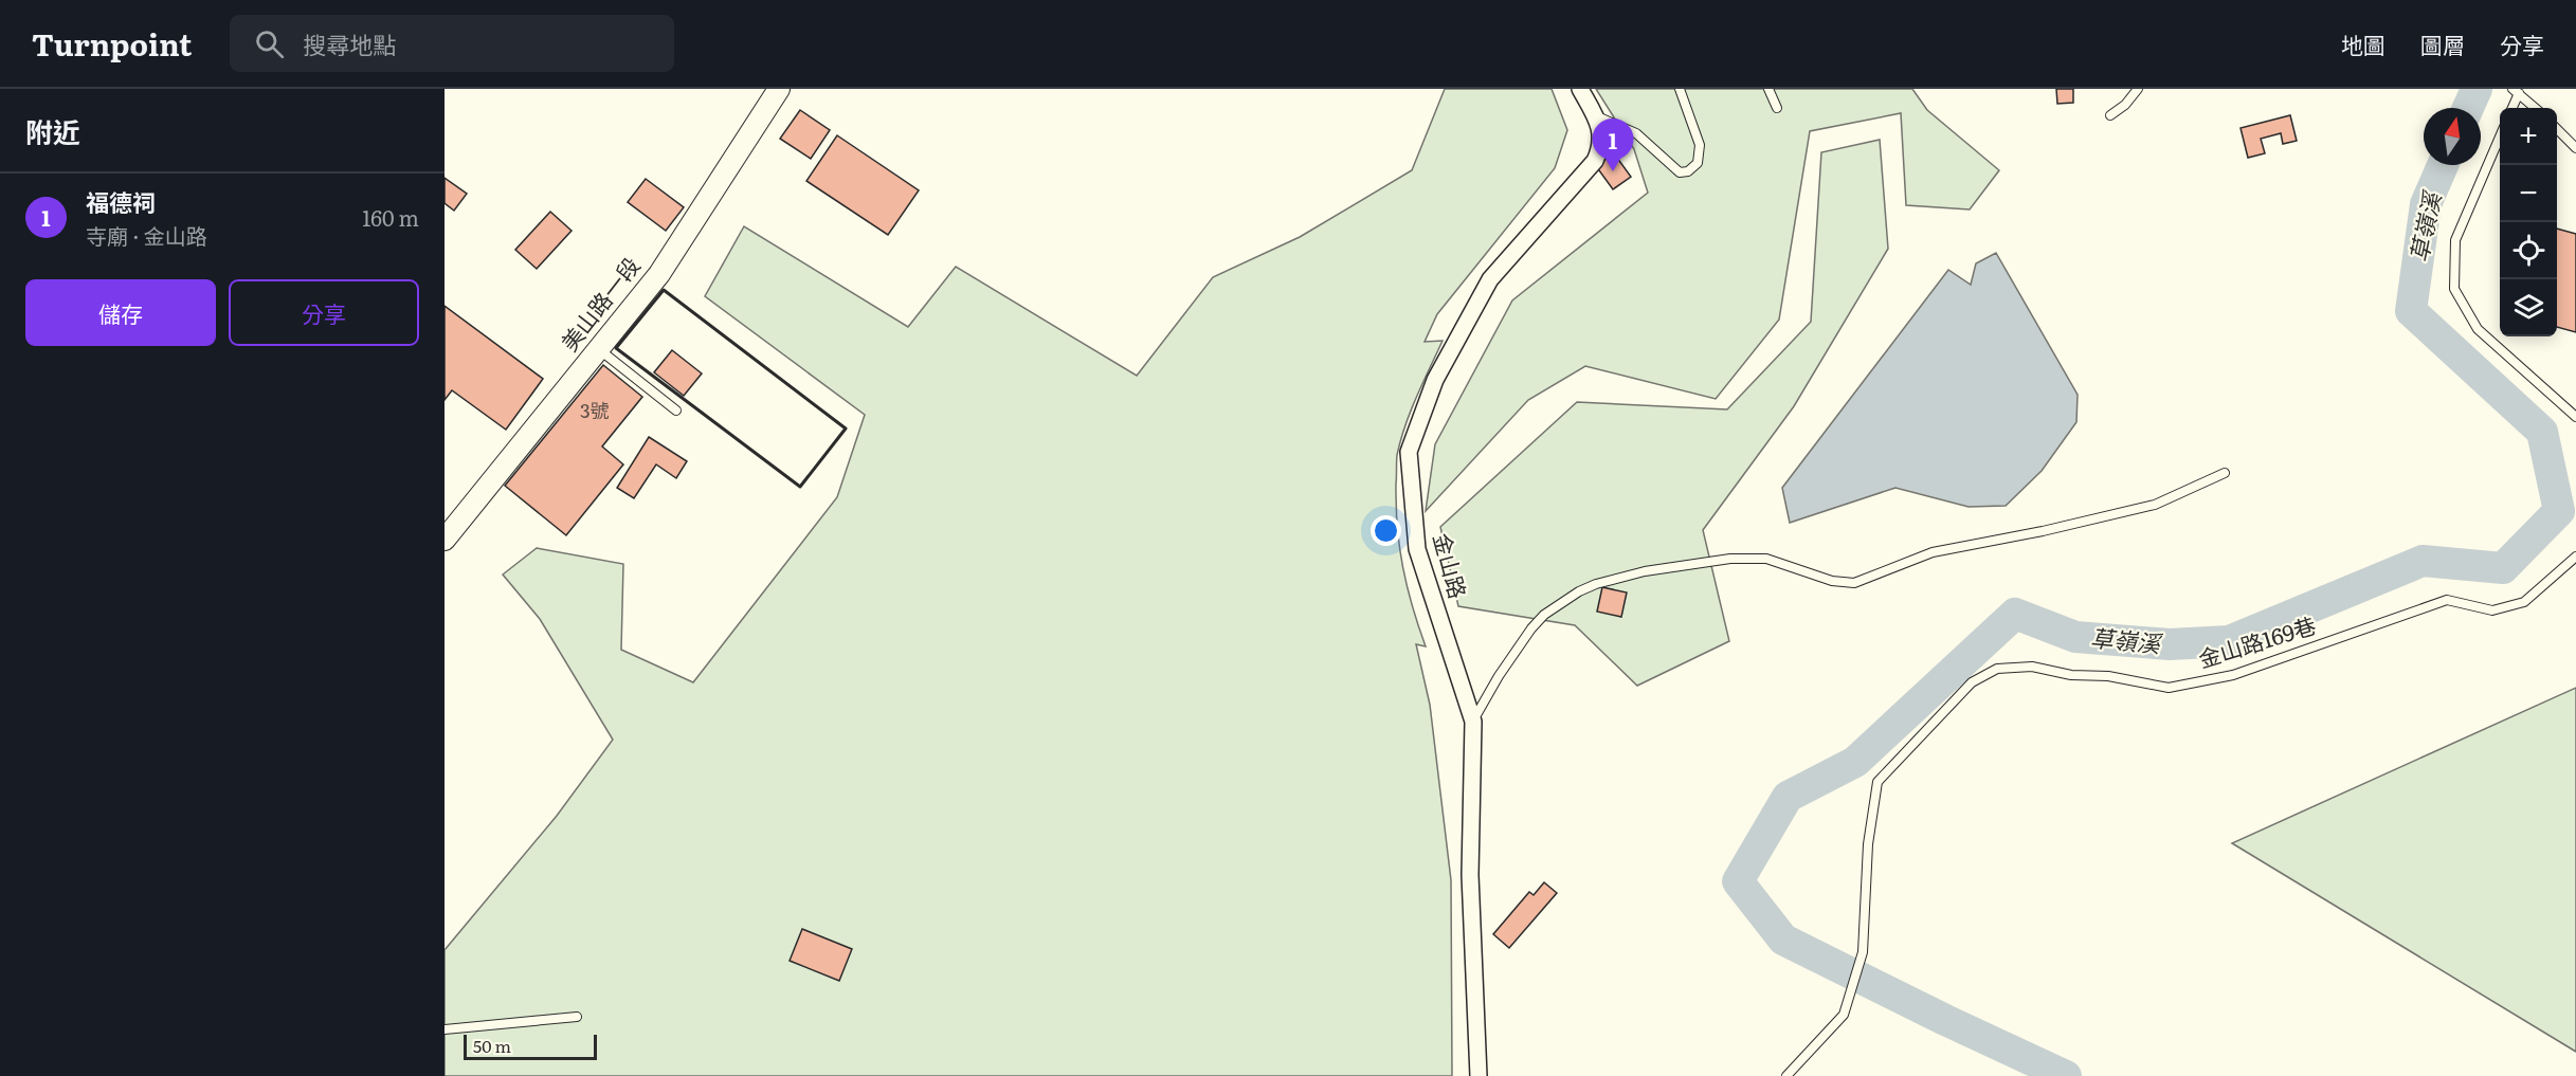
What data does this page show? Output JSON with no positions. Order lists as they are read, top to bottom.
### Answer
{
  "streets": {
    "street": ["美山路一段", "金山路"],
    "lane": ["金山路169巷"]
  },
  "water": ["草嶺溪"],
  "house_numbers": ["3號"],
  "scale_bar": "50 m",
  "north": "top",
  "page": {
    "header": "Turnpoint",
    "search": "搜尋地點",
    "nav": ["地圖", "圖層", "分享"],
    "heading": "附近",
    "map_buttons": ["+", "−"],
    "pins": "1",
    "list": [
      {
        "mark": "1",
        "name": "福德祠",
        "note": "寺廟 · 金山路",
        "value": "160 m"
      }
    ],
    "buttons": ["儲存", "分享"],
    "scale": "50 m"
  }
}
